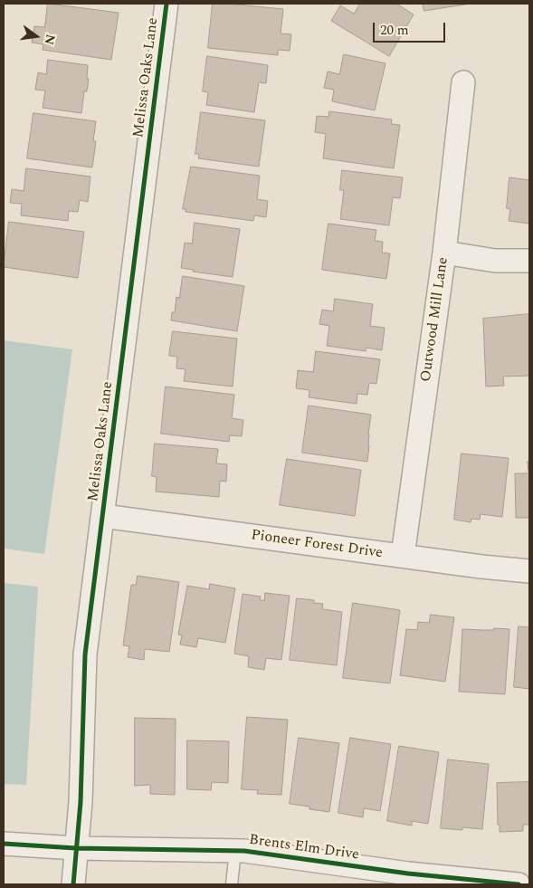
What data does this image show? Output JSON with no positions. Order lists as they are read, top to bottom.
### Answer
{
  "streets": {
    "street": [
      "Melissa Oaks Lane",
      "Outwood Mill Lane",
      "Pioneer Forest Drive",
      "Brents Elm Drive"
    ]
  },
  "crossings": [
    ["Melissa Oaks Lane", "Pioneer Forest Drive"],
    ["Melissa Oaks Lane", "Brents Elm Drive"],
    ["Outwood Mill Lane", "Pioneer Forest Drive"]
  ],
  "scale_bar": "20 m",
  "north": "right"
}
